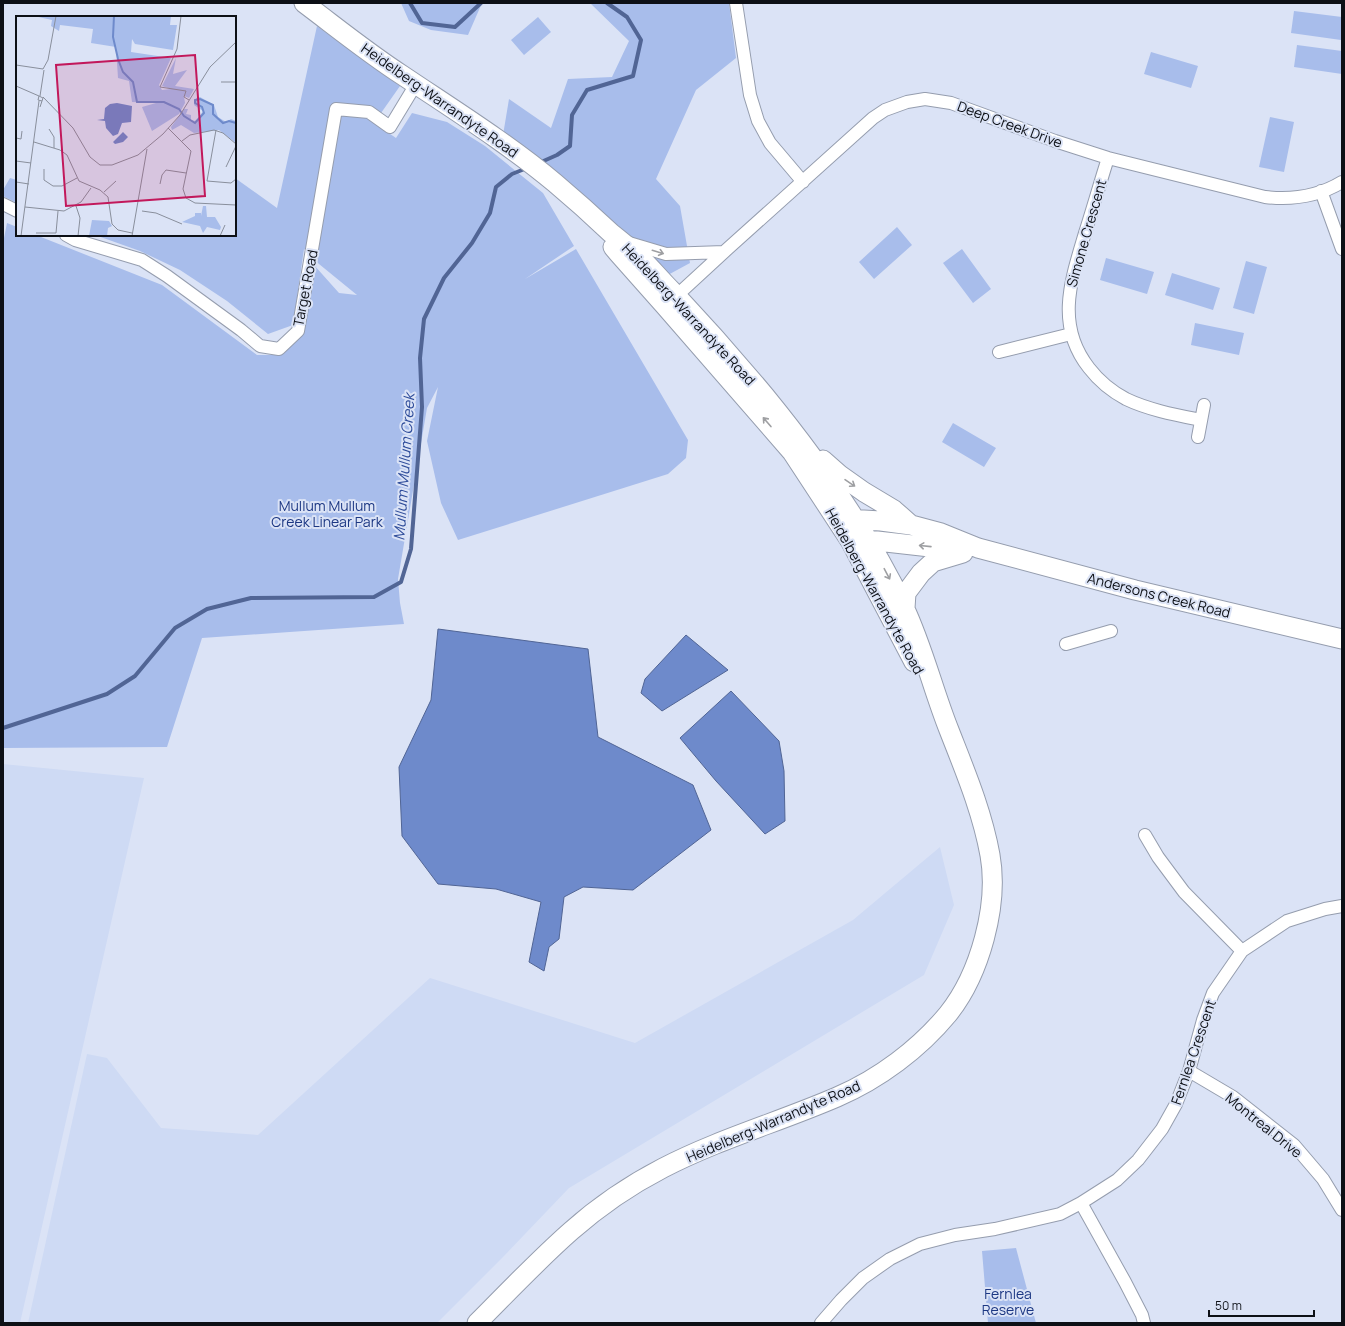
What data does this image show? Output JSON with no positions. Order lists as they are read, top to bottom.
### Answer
{
  "streets": {
    "main road": ["Heidelberg-Warrandyte Road", "Andersons Creek Road"],
    "street": [
      "Deep Creek Drive",
      "Simone Crescent",
      "Target Road",
      "Fernlea Crescent",
      "Montreal Drive"
    ]
  },
  "crossings": [
    ["Heidelberg-Warrandyte Road", "Deep Creek Drive"],
    ["Heidelberg-Warrandyte Road", "Target Road"],
    ["Heidelberg-Warrandyte Road", "Andersons Creek Road"],
    ["Deep Creek Drive", "Simone Crescent"],
    ["Fernlea Crescent", "Montreal Drive"]
  ],
  "water": ["Mullum Mullum Creek"],
  "parks": ["Mullum Mullum Creek Linear Park", "Fernlea Reserve"],
  "scale_bar": "50 m"
}
